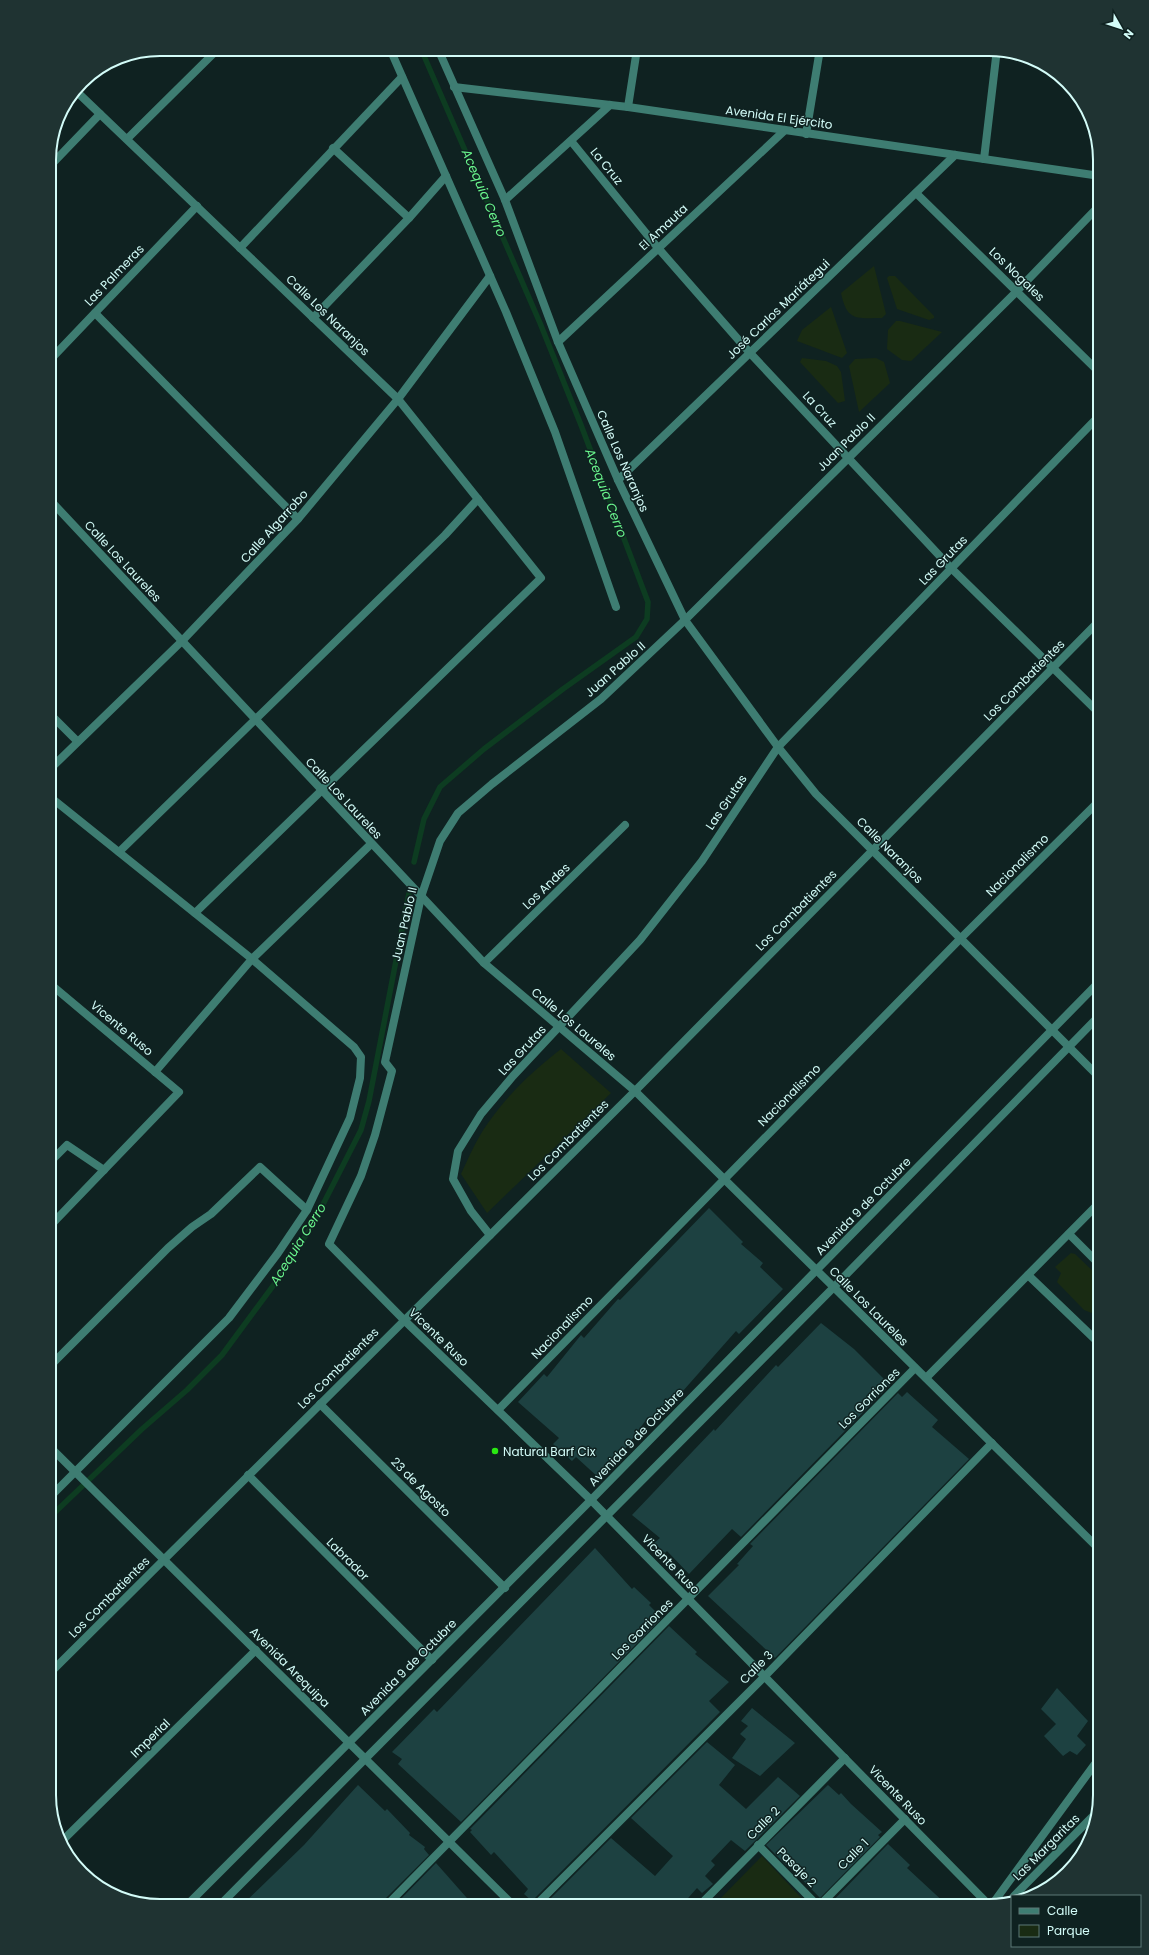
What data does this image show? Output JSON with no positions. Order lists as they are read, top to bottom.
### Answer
{
  "streets": {
    "street": [
      "Avenida El Ejército",
      "La Cruz",
      "El Amauta",
      "Los Nogales",
      "Las Palmeras",
      "José Carlos Mariátegui",
      "Calle Los Naranjos",
      "Juan Pablo II",
      "Calle Algarrobo",
      "Las Grutas",
      "Calle Los Laureles",
      "Los Combatientes",
      "Calle Naranjos",
      "Nacionalismo",
      "Los Andes",
      "Vicente Ruso",
      "Avenida 9 de Octubre",
      "Los Gorriones",
      "23 de Agosto",
      "Labrador",
      "Avenida Arequipa",
      "Calle 3",
      "Imperial",
      "Calle 2",
      "Las Margaritas",
      "Calle 1",
      "Pasaje 2"
    ]
  },
  "crossings": [
    ["Avenida El Ejército", "El Amauta"],
    ["Avenida El Ejército", "José Carlos Mariátegui"],
    ["Avenida El Ejército", "Calle Los Naranjos"],
    ["La Cruz", "El Amauta"],
    ["La Cruz", "José Carlos Mariátegui"],
    ["La Cruz", "Juan Pablo II"],
    ["La Cruz", "Las Grutas"],
    ["La Cruz", "Los Combatientes"],
    ["El Amauta", "Calle Los Naranjos"],
    ["Los Nogales", "José Carlos Mariátegui"],
    ["Los Nogales", "Juan Pablo II"],
    ["Las Palmeras", "Calle Los Naranjos"],
    ["José Carlos Mariátegui", "Calle Los Naranjos"],
    ["Calle Los Naranjos", "Juan Pablo II"],
    ["Calle Los Naranjos", "Calle Algarrobo"],
    ["Calle Los Naranjos", "Calle Los Laureles"],
    ["Calle Los Naranjos", "Calle Naranjos"],
    ["Juan Pablo II", "Calle Los Laureles"],
    ["Juan Pablo II", "Calle Naranjos"],
    ["Juan Pablo II", "Vicente Ruso"],
    ["Calle Algarrobo", "Calle Los Laureles"],
    ["Las Grutas", "Calle Los Laureles"],
    ["Las Grutas", "Los Combatientes"],
    ["Las Grutas", "Calle Naranjos"],
    ["Calle Los Laureles", "Los Combatientes"],
    ["Calle Los Laureles", "Nacionalismo"],
    ["Calle Los Laureles", "Los Andes"],
    ["Calle Los Laureles", "Avenida 9 de Octubre"],
    ["Calle Los Laureles", "Los Gorriones"],
    ["Calle Los Laureles", "Calle 3"],
    ["Los Combatientes", "Calle Naranjos"],
    ["Los Combatientes", "Vicente Ruso"],
    ["Los Combatientes", "23 de Agosto"],
    ["Los Combatientes", "Labrador"],
    ["Los Combatientes", "Avenida Arequipa"],
    ["Calle Naranjos", "Nacionalismo"],
    ["Calle Naranjos", "Avenida 9 de Octubre"],
    ["Nacionalismo", "Vicente Ruso"],
    ["Vicente Ruso", "Avenida 9 de Octubre"],
    ["Vicente Ruso", "Los Gorriones"],
    ["Vicente Ruso", "Calle 3"],
    ["Vicente Ruso", "Calle 2"],
    ["Vicente Ruso", "Calle 1"],
    ["Avenida 9 de Octubre", "23 de Agosto"],
    ["Avenida 9 de Octubre", "Labrador"],
    ["Avenida 9 de Octubre", "Avenida Arequipa"],
    ["Los Gorriones", "Avenida Arequipa"],
    ["Avenida Arequipa", "Imperial"],
    ["Calle 2", "Pasaje 2"]
  ],
  "water": ["Acequia Cerro"],
  "places": ["Natural Barf Cix"],
  "legend": ["Calle", "Parque"],
  "north": "bottom right"
}
